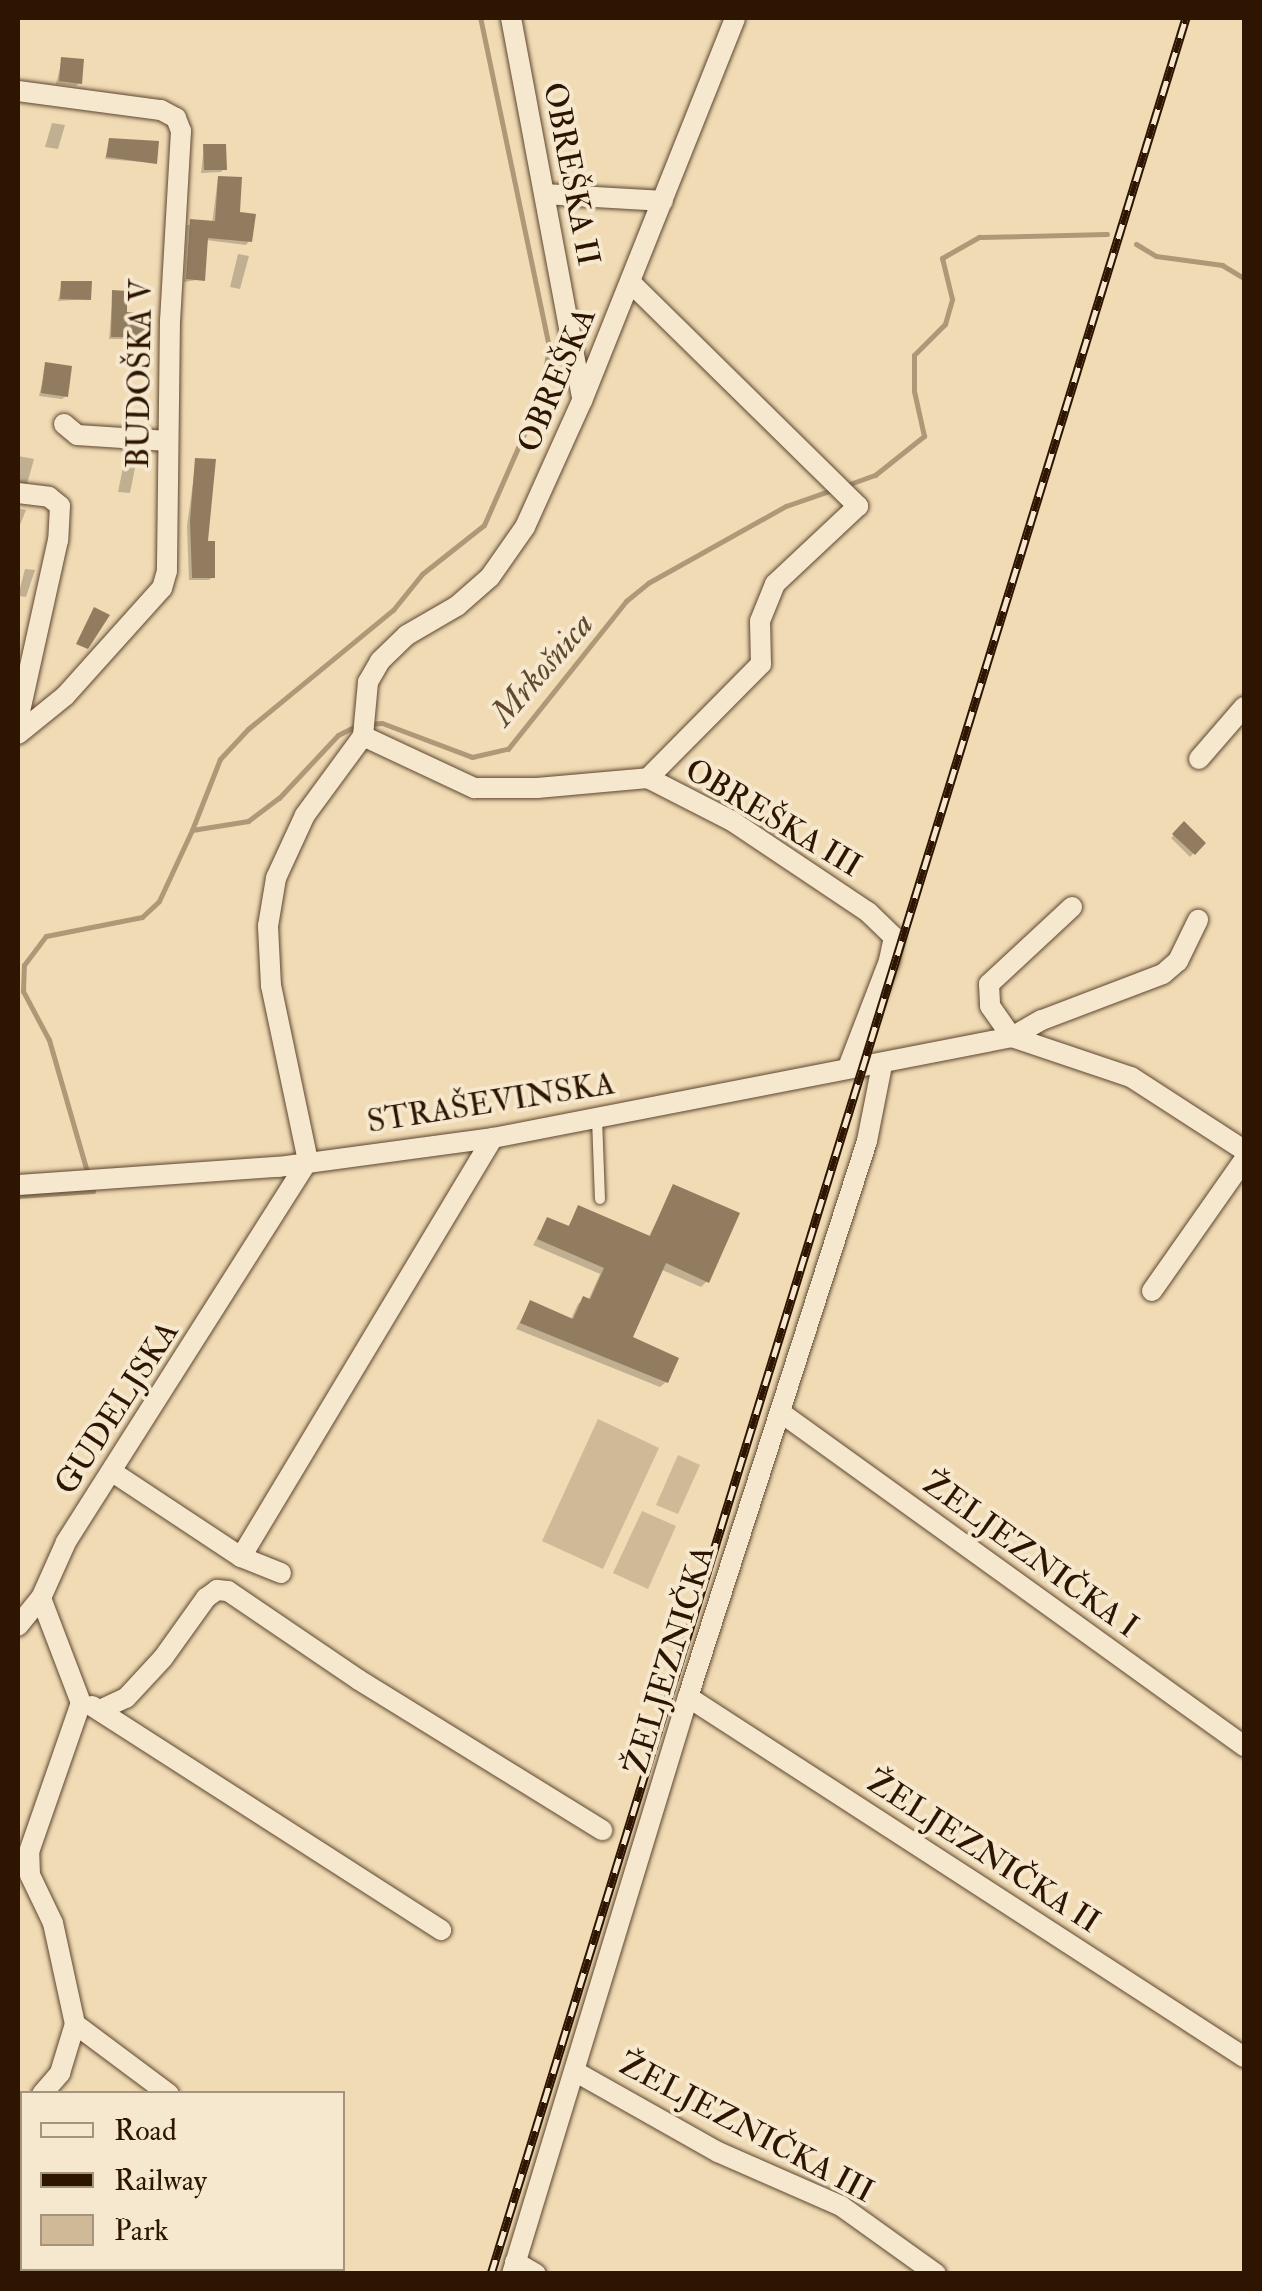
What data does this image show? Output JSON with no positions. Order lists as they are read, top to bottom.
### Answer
{
  "streets": {
    "street": [
      "OBREŠKA II",
      "BUDOŠKA V",
      "OBREŠKA",
      "OBREŠKA III",
      "STRAŠEVINSKA",
      "GUDELJSKA",
      "ŽELJEZNIČKA I",
      "ŽELJEZNIČKA",
      "ŽELJEZNIČKA II",
      "ŽELJEZNIČKA III"
    ]
  },
  "crossings": [
    ["OBREŠKA II", "OBREŠKA"],
    ["OBREŠKA", "OBREŠKA III"],
    ["OBREŠKA III", "STRAŠEVINSKA"],
    ["STRAŠEVINSKA", "GUDELJSKA"],
    ["STRAŠEVINSKA", "ŽELJEZNIČKA"],
    ["ŽELJEZNIČKA I", "ŽELJEZNIČKA"],
    ["ŽELJEZNIČKA", "ŽELJEZNIČKA II"],
    ["ŽELJEZNIČKA", "ŽELJEZNIČKA III"]
  ],
  "water": ["Mrkošnica"],
  "legend": ["Road", "Railway", "Park"]
}
